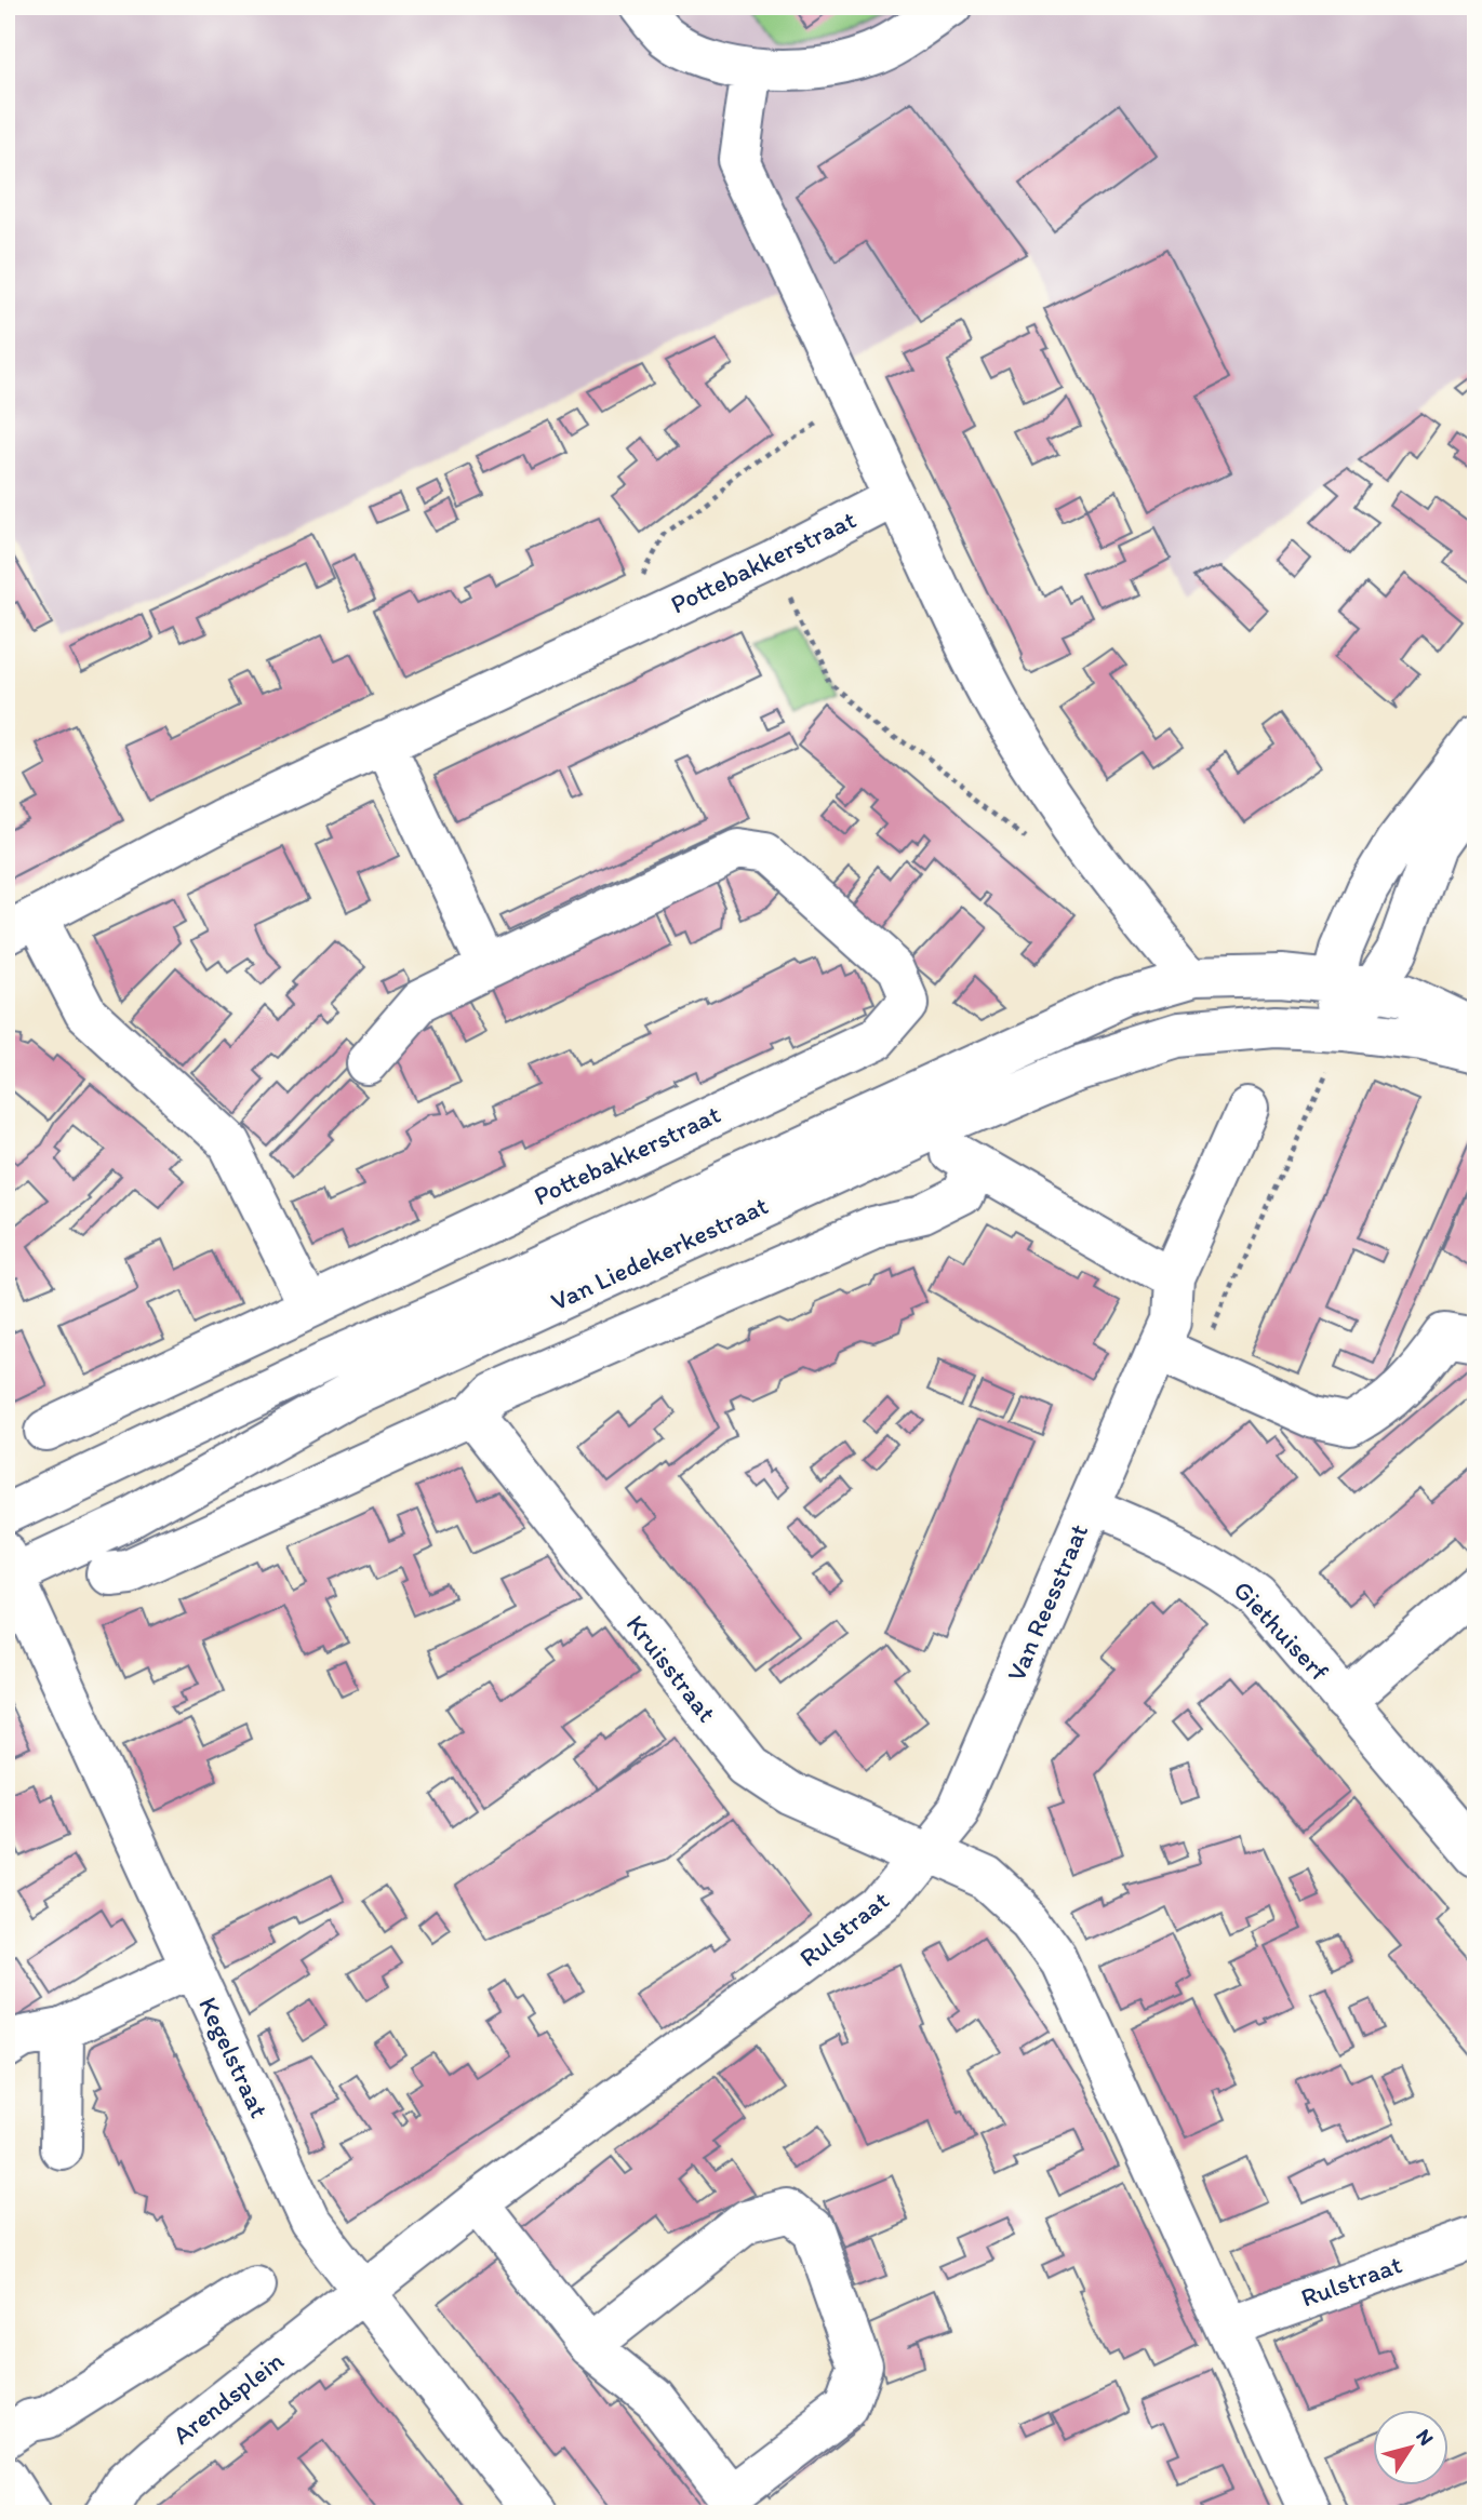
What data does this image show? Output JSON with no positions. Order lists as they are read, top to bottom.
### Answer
{
  "streets": {
    "street": [
      "Pottebakkerstraat",
      "Van Liedekerkestraat",
      "Van Reesstraat",
      "Giethuiserf",
      "Kruisstraat",
      "Rulstraat",
      "Kegelstraat",
      "Arendsplein"
    ]
  },
  "crossings": [
    ["Van Liedekerkestraat", "Kegelstraat"],
    ["Van Reesstraat", "Giethuiserf"],
    ["Van Reesstraat", "Kruisstraat"],
    ["Van Reesstraat", "Rulstraat"],
    ["Kruisstraat", "Rulstraat"],
    ["Rulstraat", "Kegelstraat"],
    ["Rulstraat", "Arendsplein"],
    ["Kegelstraat", "Arendsplein"]
  ],
  "north": "top right"
}
